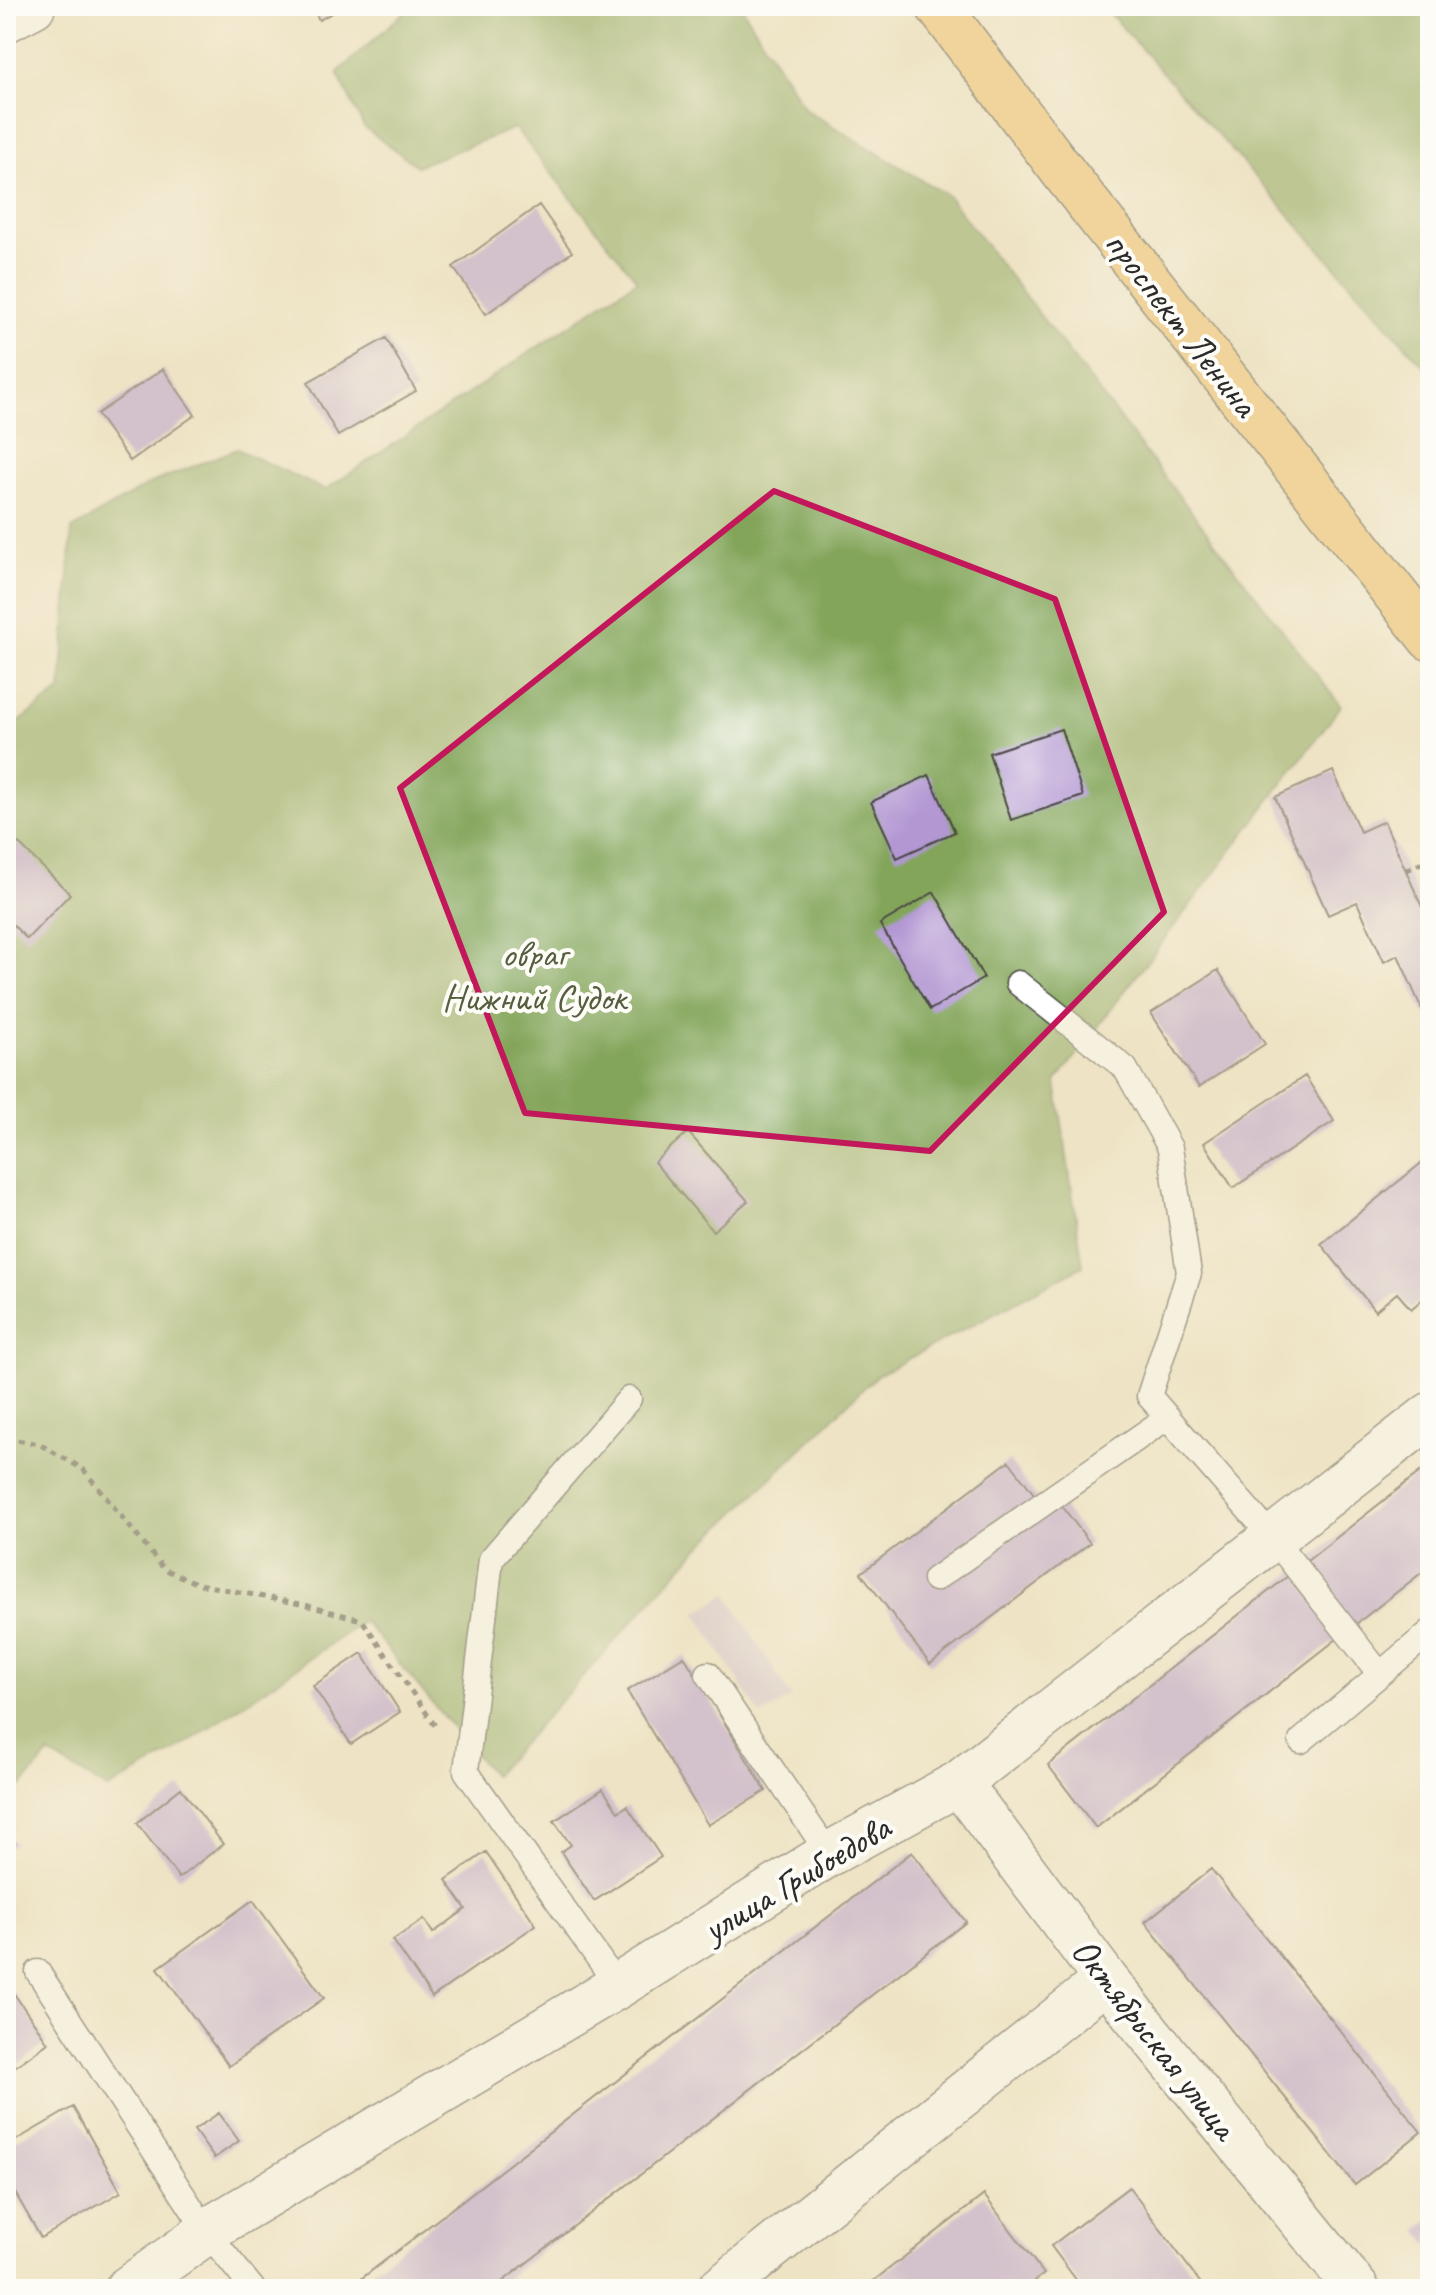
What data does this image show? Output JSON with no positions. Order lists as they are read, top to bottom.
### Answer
{
  "streets": {
    "main road": ["проспект Ленина"],
    "street": ["улица Грибоедова", "Октябрьская улица"]
  },
  "crossings": [
    ["улица Грибоедова", "Октябрьская улица"]
  ],
  "parks": ["овраг Нижний Судок"]
}
